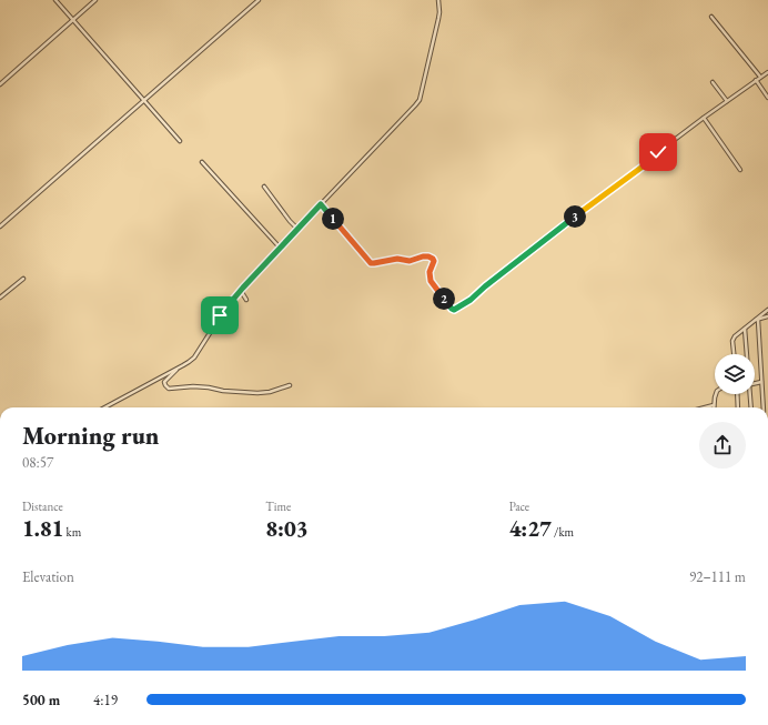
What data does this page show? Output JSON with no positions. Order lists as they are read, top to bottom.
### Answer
{
  "page": {
    "pins": ["3", "1", "2"],
    "heading": ["Morning run", "08:57"],
    "stats": [
      ["Distance", "1.81 km"],
      ["Time", "8:03"],
      ["Pace", "4:27 /km"]
    ],
    "chart": ["Elevation", "92–111 m"],
    "list": [
      {
        "name": "500 m",
        "note": "4:19"
      }
    ]
  }
}
